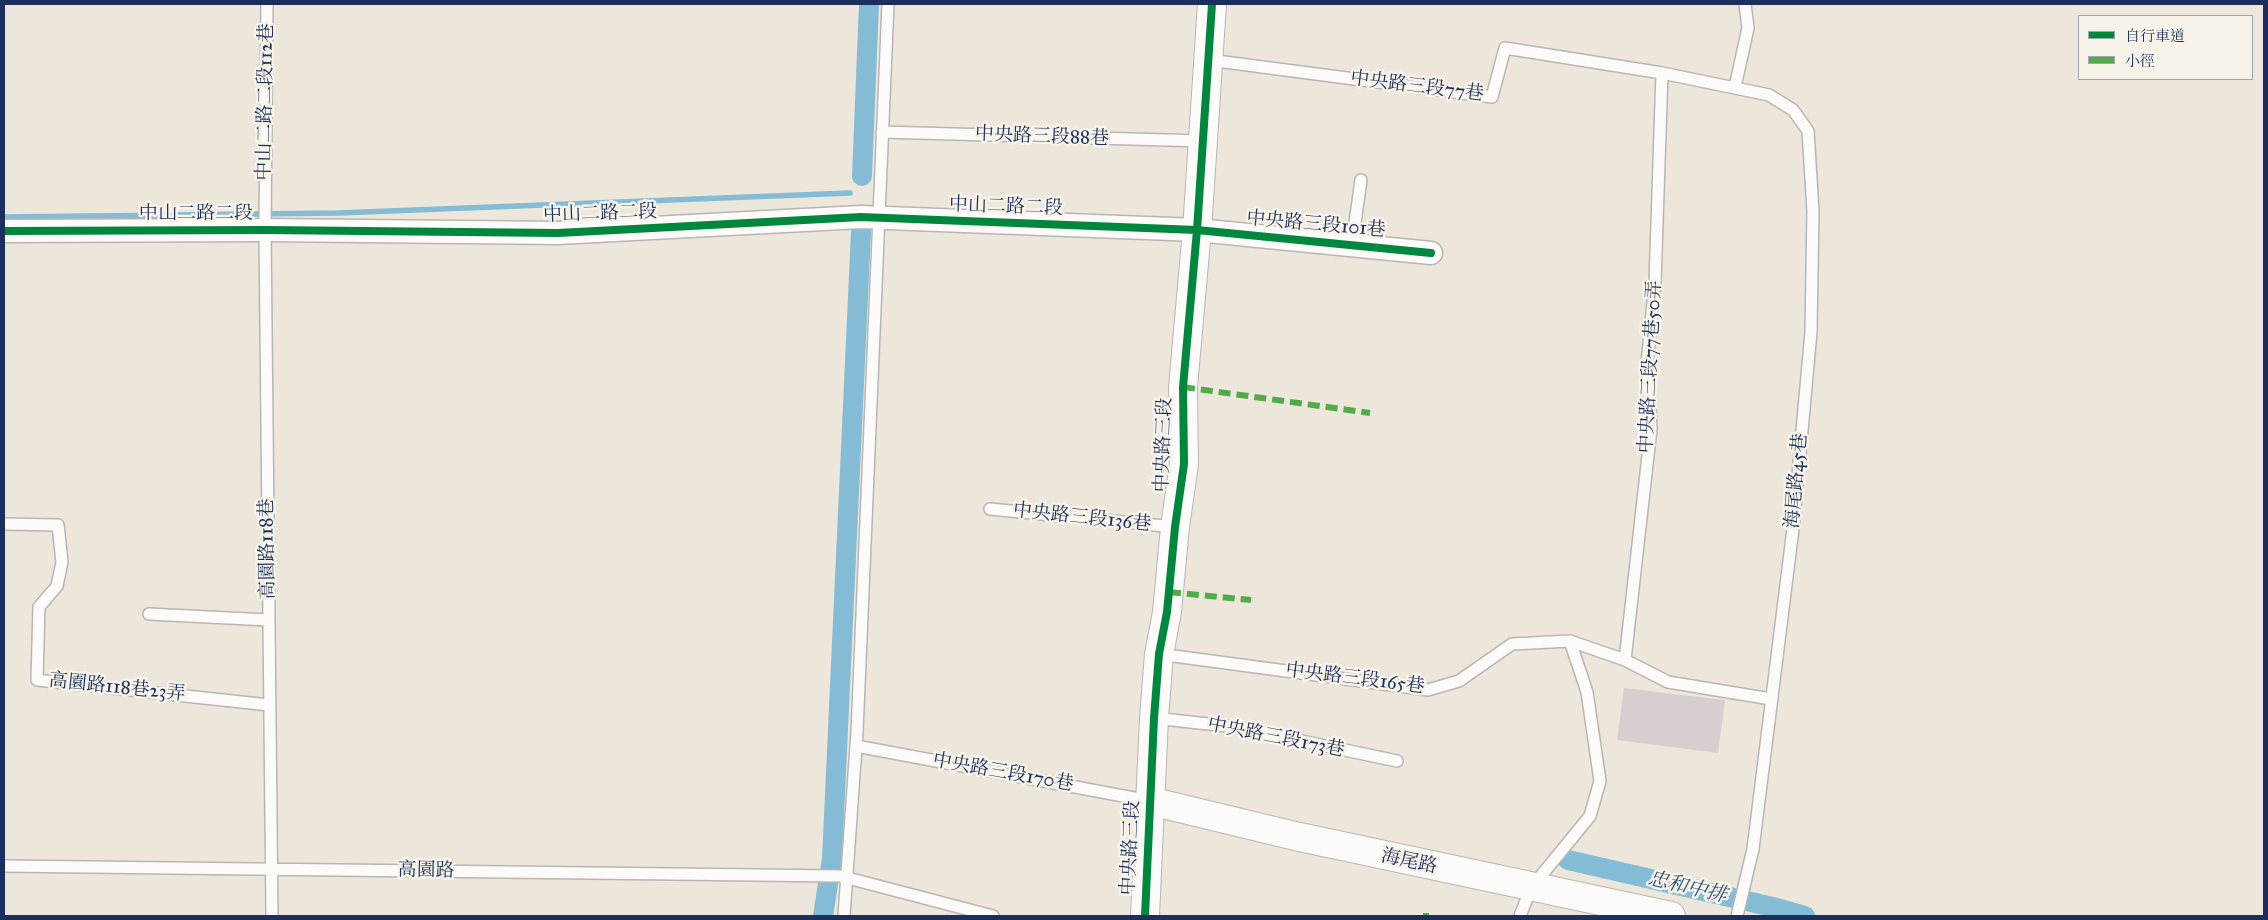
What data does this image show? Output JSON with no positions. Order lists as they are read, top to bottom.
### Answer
{
  "streets": {
    "street": [
      "中山二路二段",
      "中央路三段101巷",
      "中央路三段",
      "海尾路"
    ],
    "lane": [
      "中央路三段77巷",
      "中山二路二段112巷",
      "中央路三段88巷",
      "中央路三段77巷50弄",
      "海尾路45巷",
      "中央路三段136巷",
      "高園路118巷",
      "中央路三段165巷",
      "高園路118巷23弄",
      "中央路三段173巷",
      "中央路三段170巷",
      "高園路"
    ]
  },
  "crossings": [
    ["中央路三段77巷", "中央路三段77巷50弄"],
    ["中央路三段77巷", "中央路三段"],
    ["中央路三段77巷", "海尾路45巷"],
    ["中山二路二段112巷", "中山二路二段"],
    ["中山二路二段112巷", "高園路118巷"],
    ["中央路三段88巷", "中央路三段"],
    ["中山二路二段", "中央路三段101巷"],
    ["中山二路二段", "中央路三段"],
    ["中山二路二段", "高園路118巷"],
    ["中央路三段101巷", "中央路三段"],
    ["中央路三段", "中央路三段136巷"],
    ["中央路三段", "中央路三段165巷"],
    ["中央路三段", "中央路三段173巷"],
    ["中央路三段", "中央路三段170巷"],
    ["中央路三段", "海尾路"],
    ["高園路118巷", "高園路118巷23弄"],
    ["高園路118巷", "高園路"],
    ["中央路三段170巷", "海尾路"]
  ],
  "water": ["忠和中排"],
  "legend": ["自行車道", "小徑"]
}
